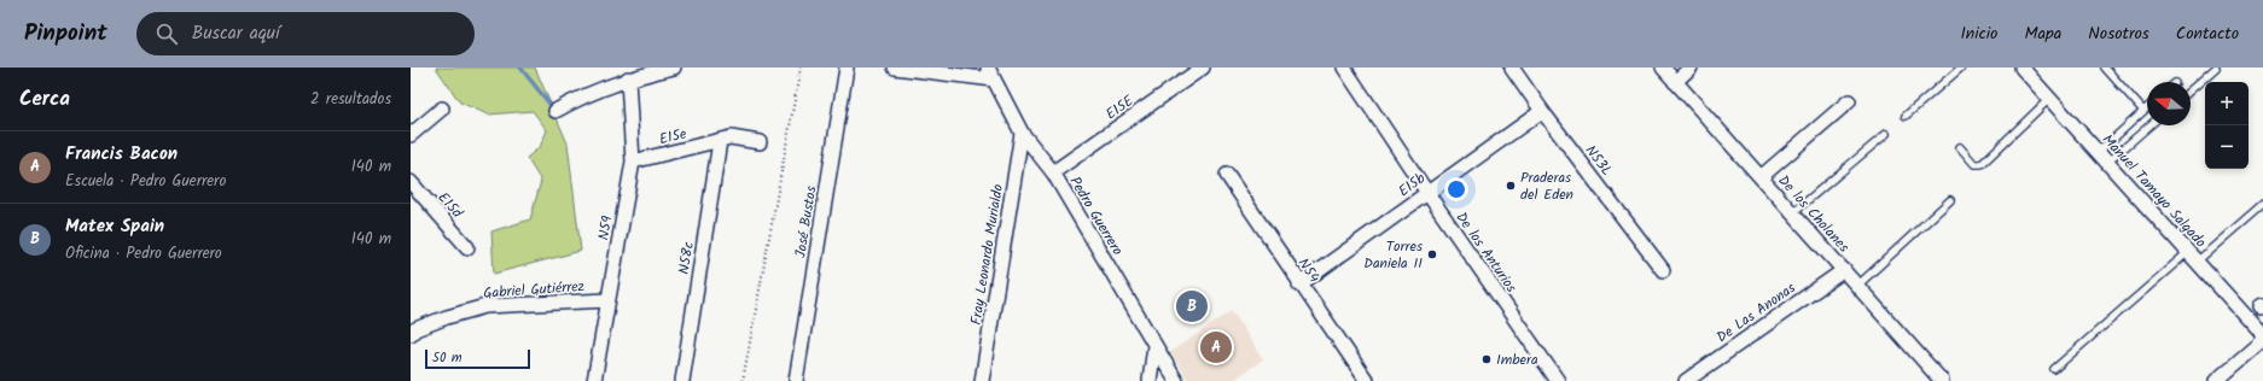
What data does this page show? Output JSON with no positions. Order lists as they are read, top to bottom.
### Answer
{
  "streets": {
    "street": [
      "E15E",
      "E15e",
      "N53L",
      "E15b",
      "Manuel Tamayo Salgado",
      "E15d",
      "De los Cholanes",
      "Pedro Guerrero",
      "José Bustos",
      "N59",
      "De los Anturios",
      "Fray Leonardo Murialdo",
      "N58c",
      "N54",
      "Gabriel Gutiérrez",
      "De Las Anonas"
    ]
  },
  "crossings": [
    ["E15E", "Pedro Guerrero"],
    ["E15e", "N59"],
    ["E15e", "N58c"],
    ["N53L", "E15b"],
    ["E15b", "De los Anturios"],
    ["E15b", "N54"],
    ["De los Cholanes", "De Las Anonas"],
    ["Pedro Guerrero", "Fray Leonardo Murialdo"],
    ["N59", "Gabriel Gutiérrez"]
  ],
  "places": ["Praderas del Eden", "Torres Daniela II", "Imbera"],
  "scale_bar": "50 m",
  "north": "left",
  "page": {
    "header": "Pinpoint",
    "search": "Buscar aquí",
    "nav": [
      "Inicio",
      "Mapa",
      "Nosotros",
      "Contacto"
    ],
    "heading": ["Cerca", "2 resultados"],
    "map_buttons": ["+", "−"],
    "list": [
      {
        "mark": "A",
        "name": "Francis Bacon",
        "note": "Escuela · Pedro Guerrero",
        "value": "140 m"
      },
      {
        "mark": "B",
        "name": "Matex Spain",
        "note": "Oficina · Pedro Guerrero",
        "value": "140 m"
      }
    ],
    "pins": ["B", "A"],
    "scale": "50 m"
  }
}
